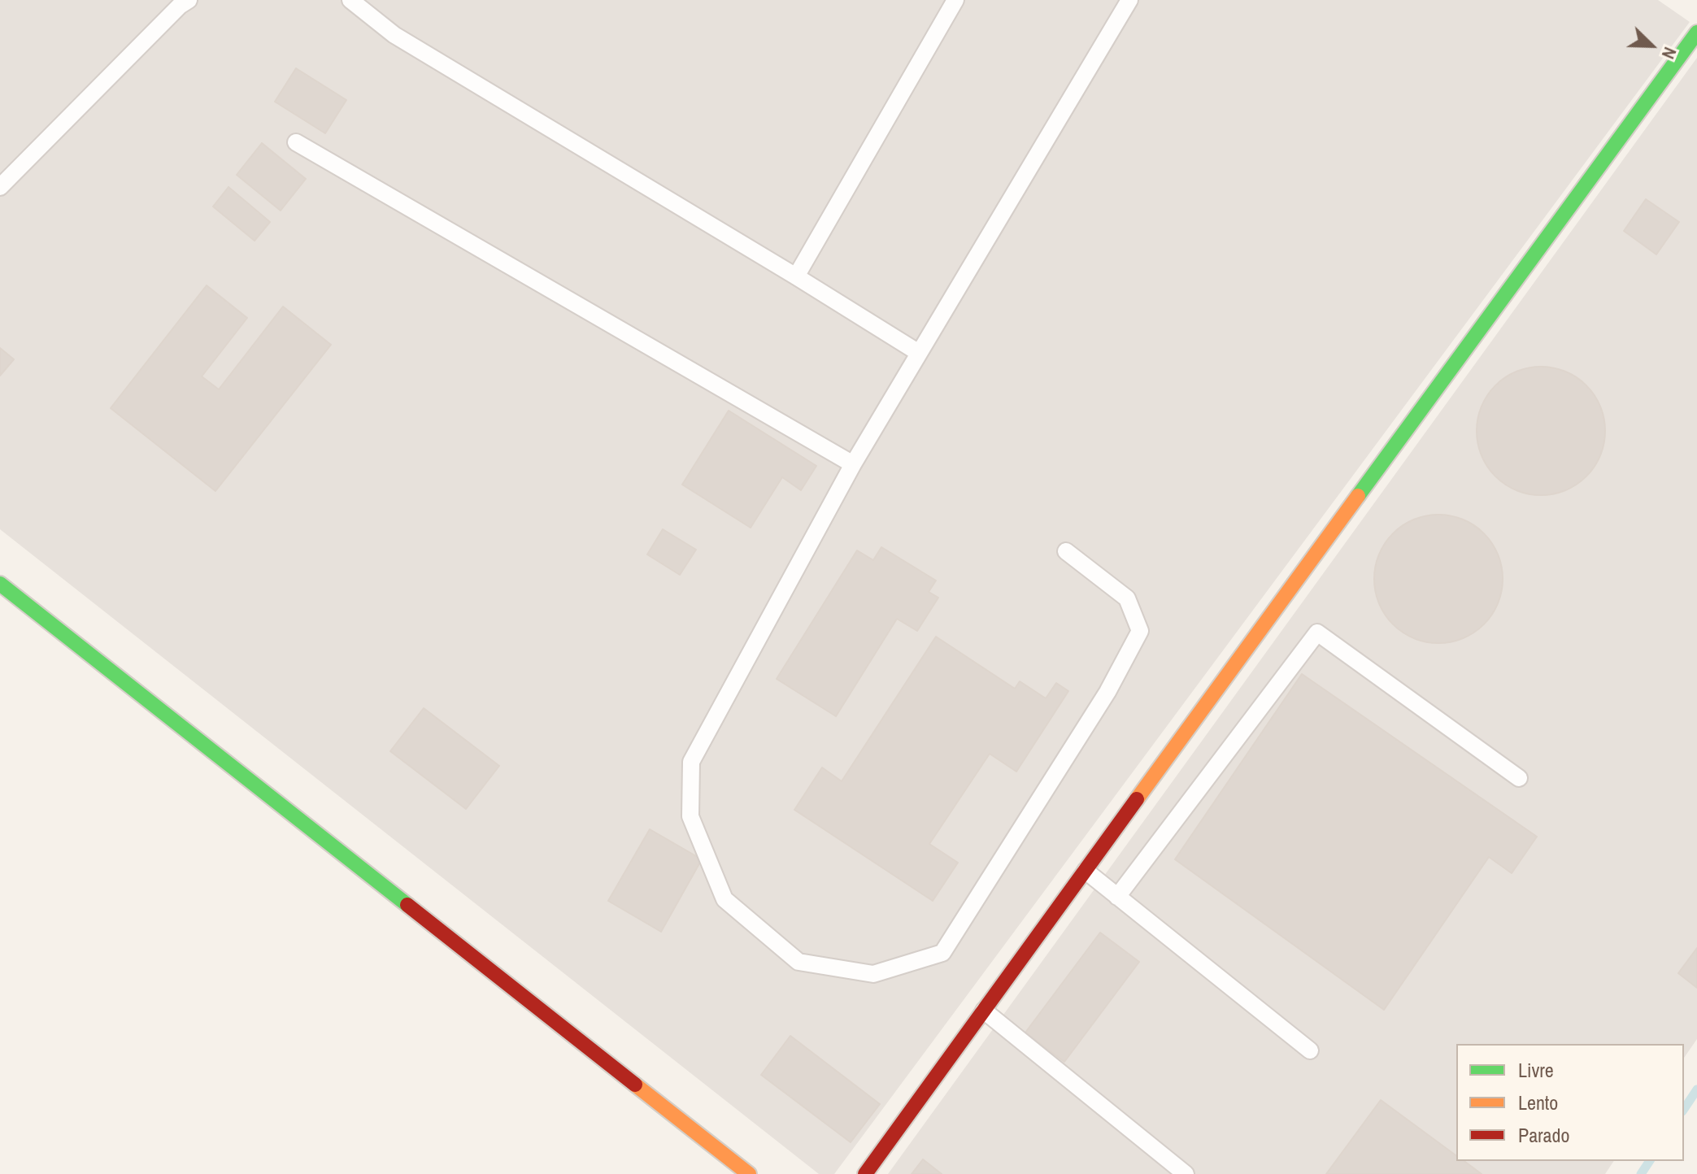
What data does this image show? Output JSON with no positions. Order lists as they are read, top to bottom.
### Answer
{
  "legend": ["Livre", "Lento", "Parado"],
  "north": "bottom right"
}
